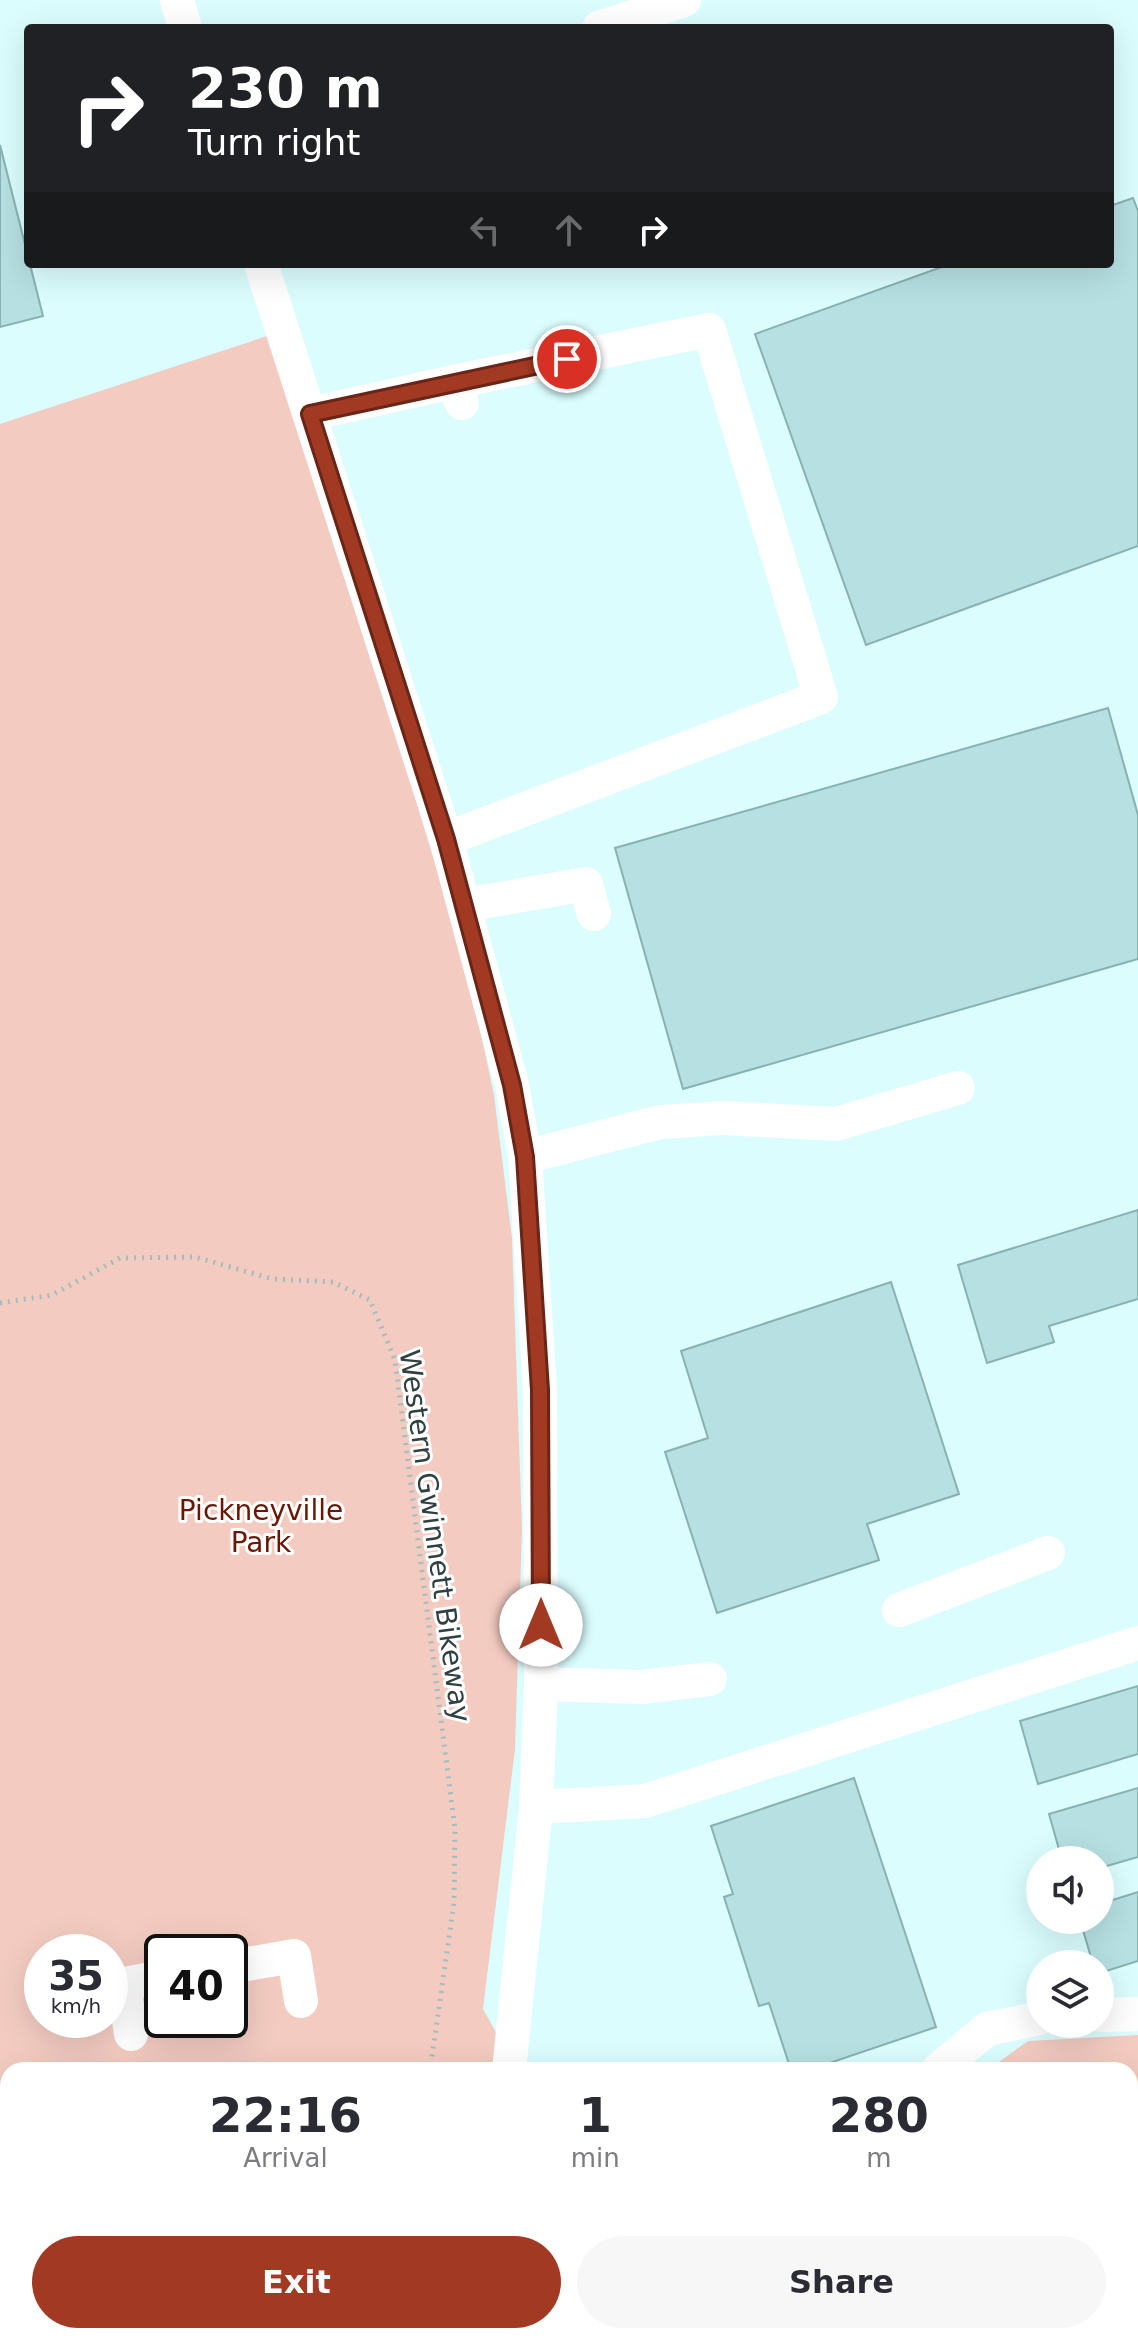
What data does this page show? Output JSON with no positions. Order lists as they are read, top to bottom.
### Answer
{
  "streets": {
    "path": ["Western Gwinnett Bikeway"]
  },
  "parks": ["Pickneyville Park"],
  "page": {
    "turn": ["230 m", "Turn right"],
    "speed": "35 km/h",
    "limit": "40",
    "eta": [
      "22:16",
      "Arrival",
      "1",
      "min",
      "280",
      "m"
    ],
    "buttons": ["Exit", "Share"]
  }
}
